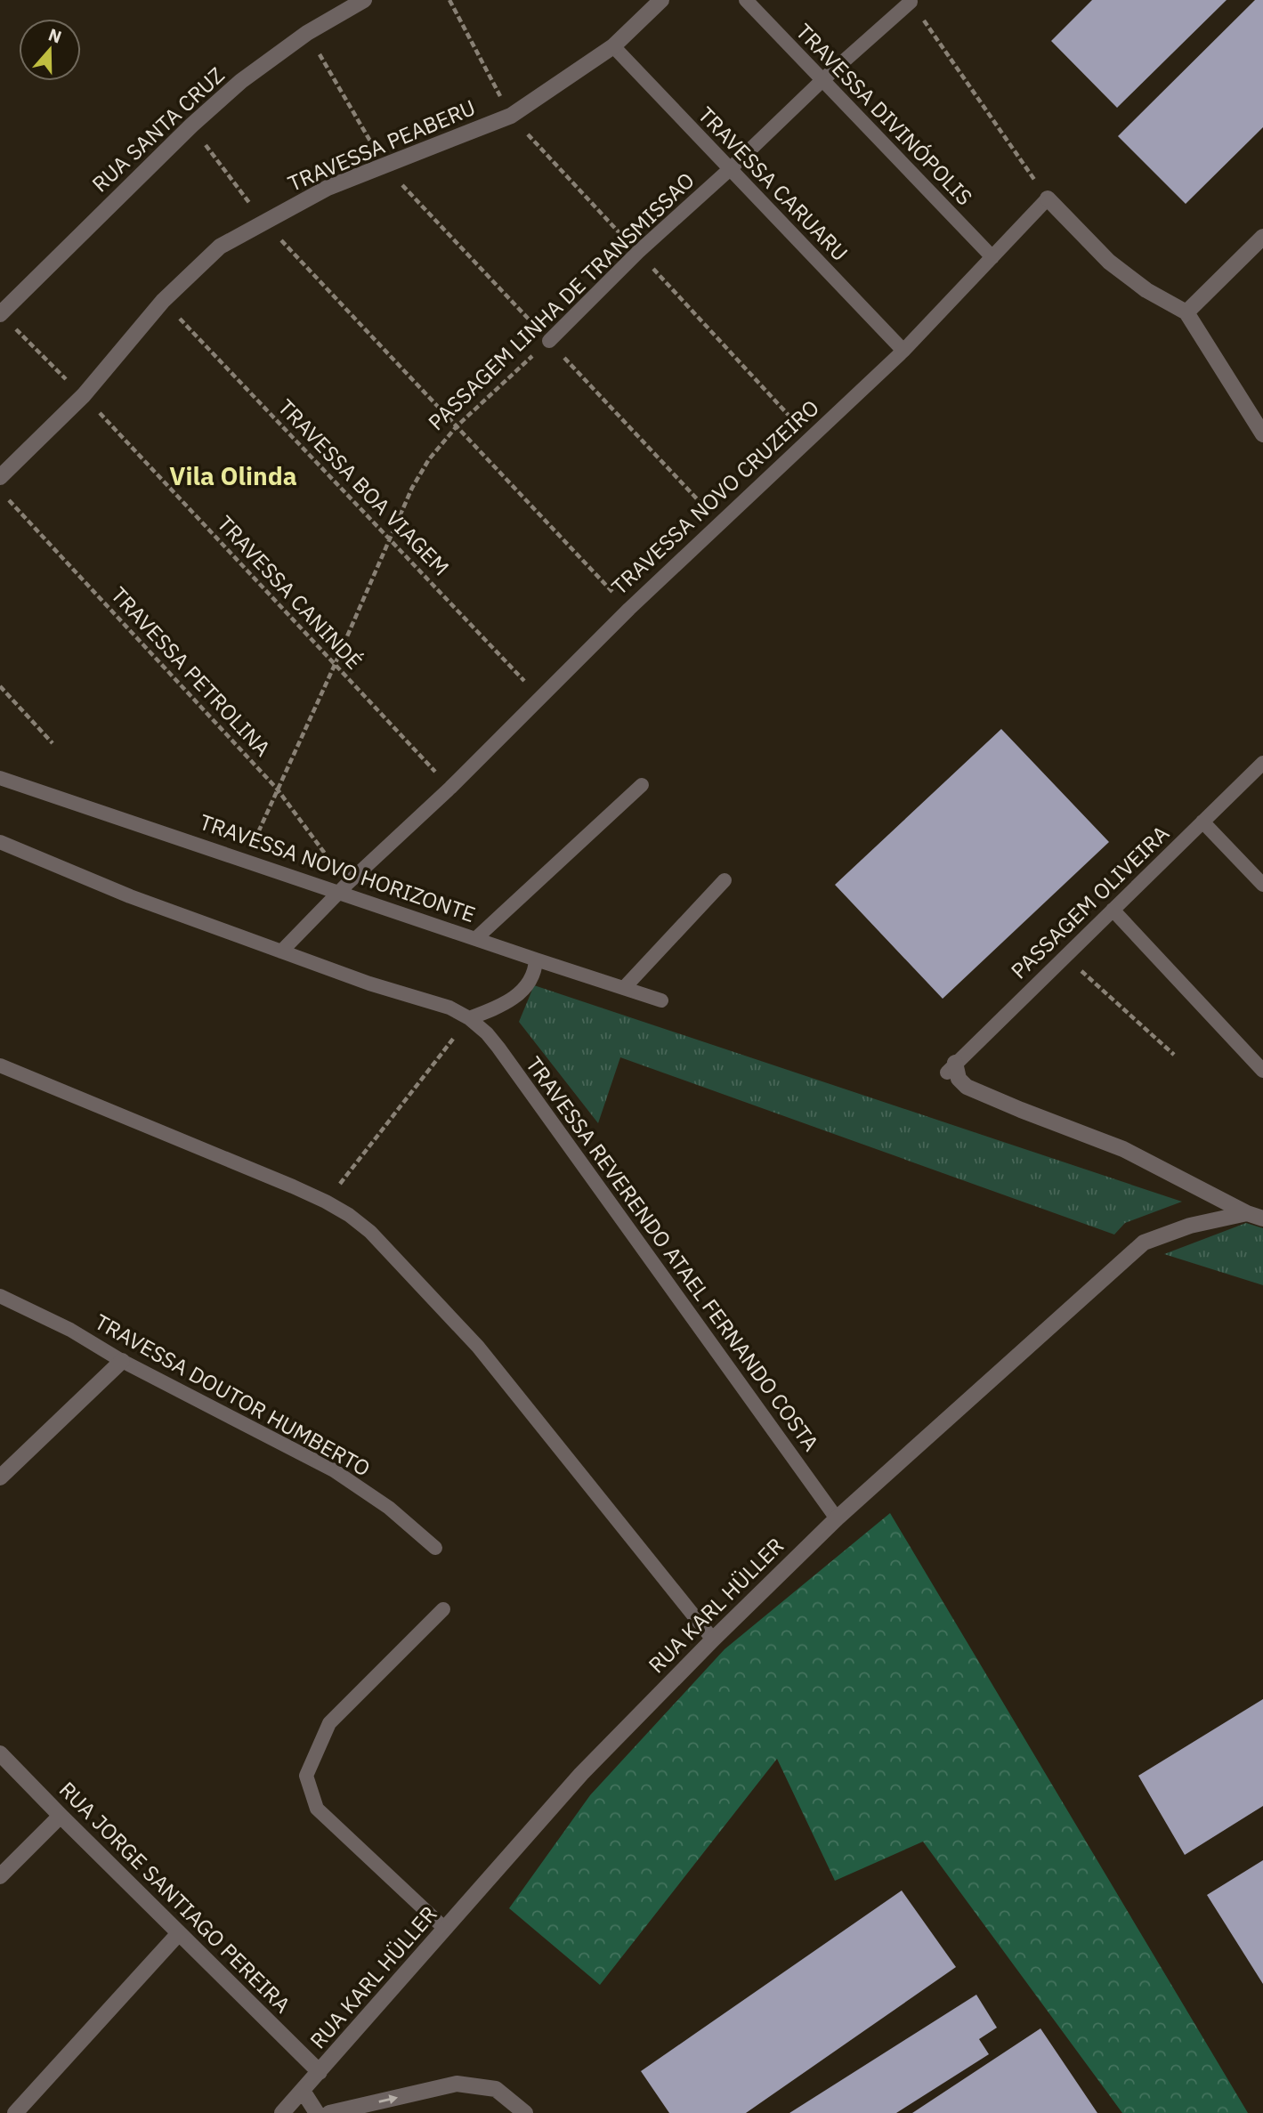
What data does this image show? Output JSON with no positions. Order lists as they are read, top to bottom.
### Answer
{
  "streets": {
    "street": [
      "RUA SANTA CRUZ",
      "TRAVESSA PEABERU",
      "RUA KARL HÜLLER",
      "RUA JORGE SANTIAGO PEREIRA"
    ],
    "lane": [
      "TRAVESSA DIVINÓPOLIS",
      "TRAVESSA CARUARU",
      "PASSAGEM LINHA DE TRANSMISSAO",
      "TRAVESSA NOVO CRUZEIRO",
      "TRAVESSA NOVO HORIZONTE",
      "PASSAGEM OLIVEIRA",
      "TRAVESSA REVERENDO ATAEL FERNANDO COSTA",
      "TRAVESSA DOUTOR HUMBERTO"
    ],
    "path": ["TRAVESSA BOA VIAGEM", "TRAVESSA CANINDÉ", "TRAVESSA PETROLINA"]
  },
  "crossings": [
    ["TRAVESSA DIVINÓPOLIS", "PASSAGEM LINHA DE TRANSMISSAO"],
    ["TRAVESSA DIVINÓPOLIS", "TRAVESSA NOVO CRUZEIRO"],
    ["RUA SANTA CRUZ", "TRAVESSA CANINDÉ"],
    ["TRAVESSA PEABERU", "TRAVESSA CARUARU"],
    ["TRAVESSA PEABERU", "TRAVESSA BOA VIAGEM"],
    ["TRAVESSA PEABERU", "TRAVESSA CANINDÉ"],
    ["TRAVESSA CARUARU", "PASSAGEM LINHA DE TRANSMISSAO"],
    ["TRAVESSA CARUARU", "TRAVESSA NOVO CRUZEIRO"],
    ["PASSAGEM LINHA DE TRANSMISSAO", "TRAVESSA BOA VIAGEM"],
    ["PASSAGEM LINHA DE TRANSMISSAO", "TRAVESSA CANINDÉ"],
    ["PASSAGEM LINHA DE TRANSMISSAO", "TRAVESSA PETROLINA"],
    ["PASSAGEM LINHA DE TRANSMISSAO", "TRAVESSA NOVO HORIZONTE"],
    ["TRAVESSA BOA VIAGEM", "TRAVESSA NOVO CRUZEIRO"],
    ["TRAVESSA NOVO CRUZEIRO", "TRAVESSA CANINDÉ"],
    ["TRAVESSA NOVO CRUZEIRO", "TRAVESSA PETROLINA"],
    ["TRAVESSA NOVO CRUZEIRO", "TRAVESSA NOVO HORIZONTE"],
    ["TRAVESSA NOVO CRUZEIRO", "TRAVESSA REVERENDO ATAEL FERNANDO COSTA"],
    ["TRAVESSA PETROLINA", "TRAVESSA NOVO HORIZONTE"],
    ["TRAVESSA REVERENDO ATAEL FERNANDO COSTA", "RUA KARL HÜLLER"],
    ["RUA KARL HÜLLER", "RUA JORGE SANTIAGO PEREIRA"]
  ],
  "districts": ["Vila Olinda"],
  "north": "top"
}
